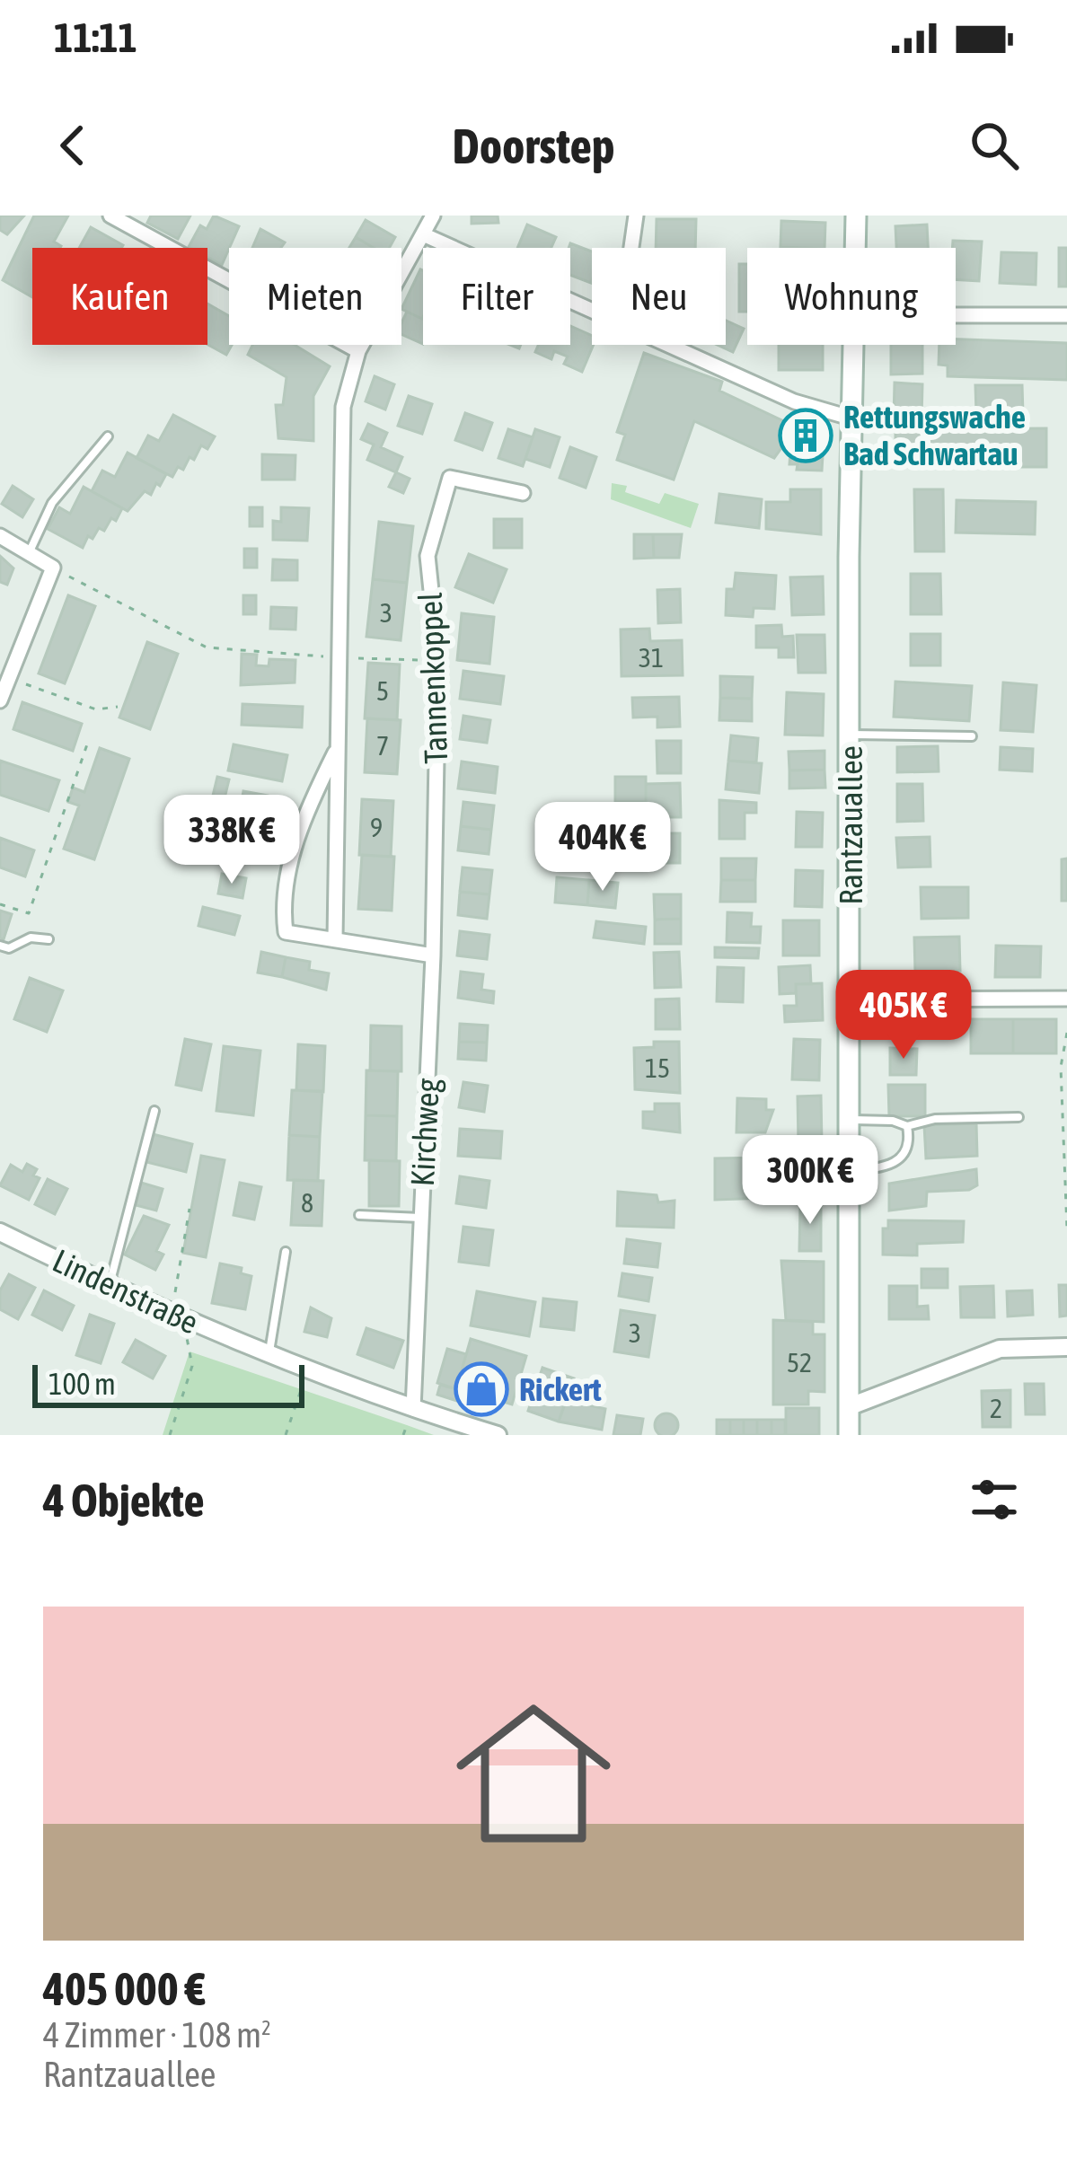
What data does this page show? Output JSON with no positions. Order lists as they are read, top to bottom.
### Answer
{
  "streets": {
    "main road": ["Rantzauallee"],
    "street": ["Tannenkoppel", "Kirchweg", "Lindenstraße"]
  },
  "crossings": [
    ["Tannenkoppel", "Kirchweg"],
    ["Kirchweg", "Lindenstraße"]
  ],
  "places": {
    "building": ["Rettungswache Bad Schwartau"],
    "shop": ["Rickert"]
  },
  "house_numbers": [
    "3",
    "31",
    "5",
    "7",
    "9",
    "15",
    "8",
    "3",
    "52",
    "2"
  ],
  "scale_bar": "100 m",
  "page": {
    "status": "11:11",
    "header": "Doorstep",
    "chip": [
      "Kaufen",
      "Mieten",
      "Filter",
      "Neu",
      "Wohnung"
    ],
    "price": [
      "338K €",
      "404K €",
      "405K €",
      "300K €"
    ],
    "scale": "100 m",
    "heading": "4 Objekte",
    "list": [
      {
        "name": "405 000 €",
        "note": "4 Zimmer · 108 m² · Rantzauallee"
      }
    ]
  }
}
